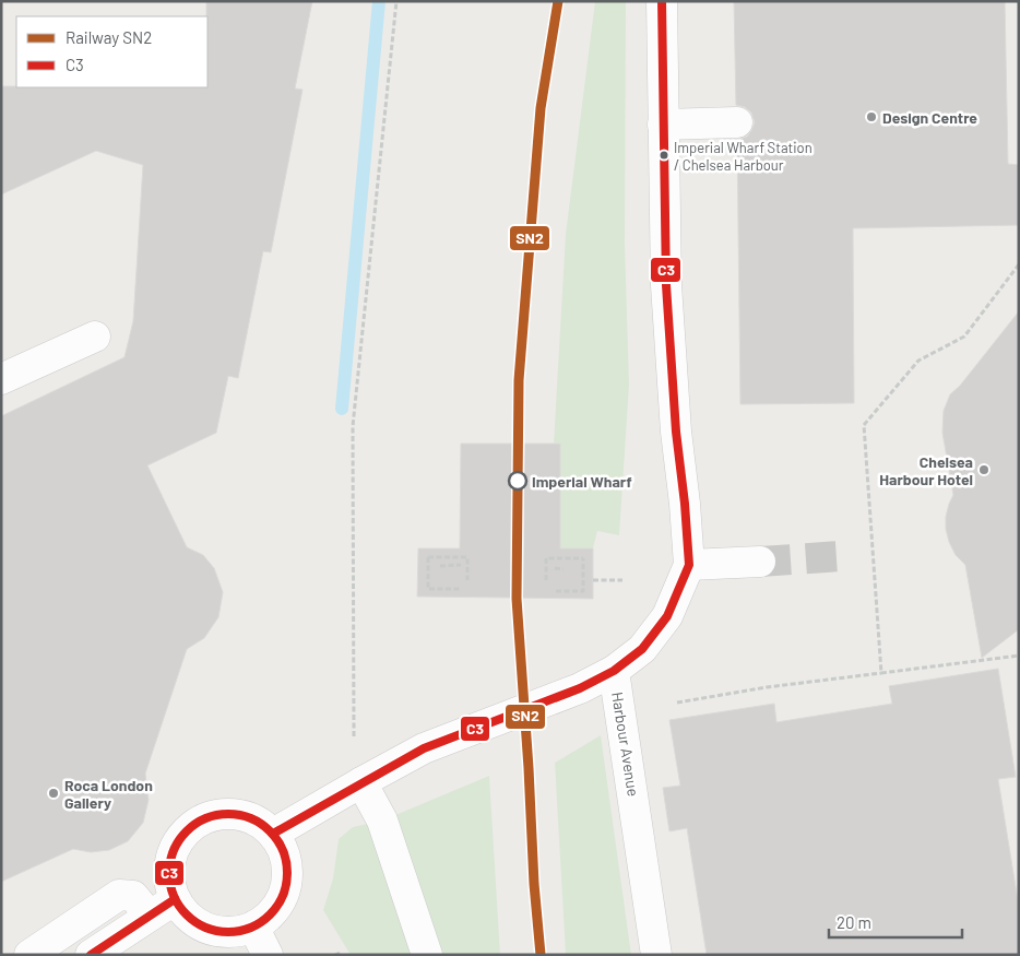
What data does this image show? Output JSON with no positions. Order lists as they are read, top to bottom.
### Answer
{
  "streets": {
    "street": ["Harbour Avenue"]
  },
  "places": [
    "Design Centre",
    "Imperial Wharf Station / Chelsea Harbour",
    "Chelsea Harbour Hotel",
    "Imperial Wharf",
    "Roca London Gallery"
  ],
  "lines": ["rail line SN2", "transit line C3"],
  "legend": ["Railway SN2", "C3"],
  "scale_bar": "20 m"
}
